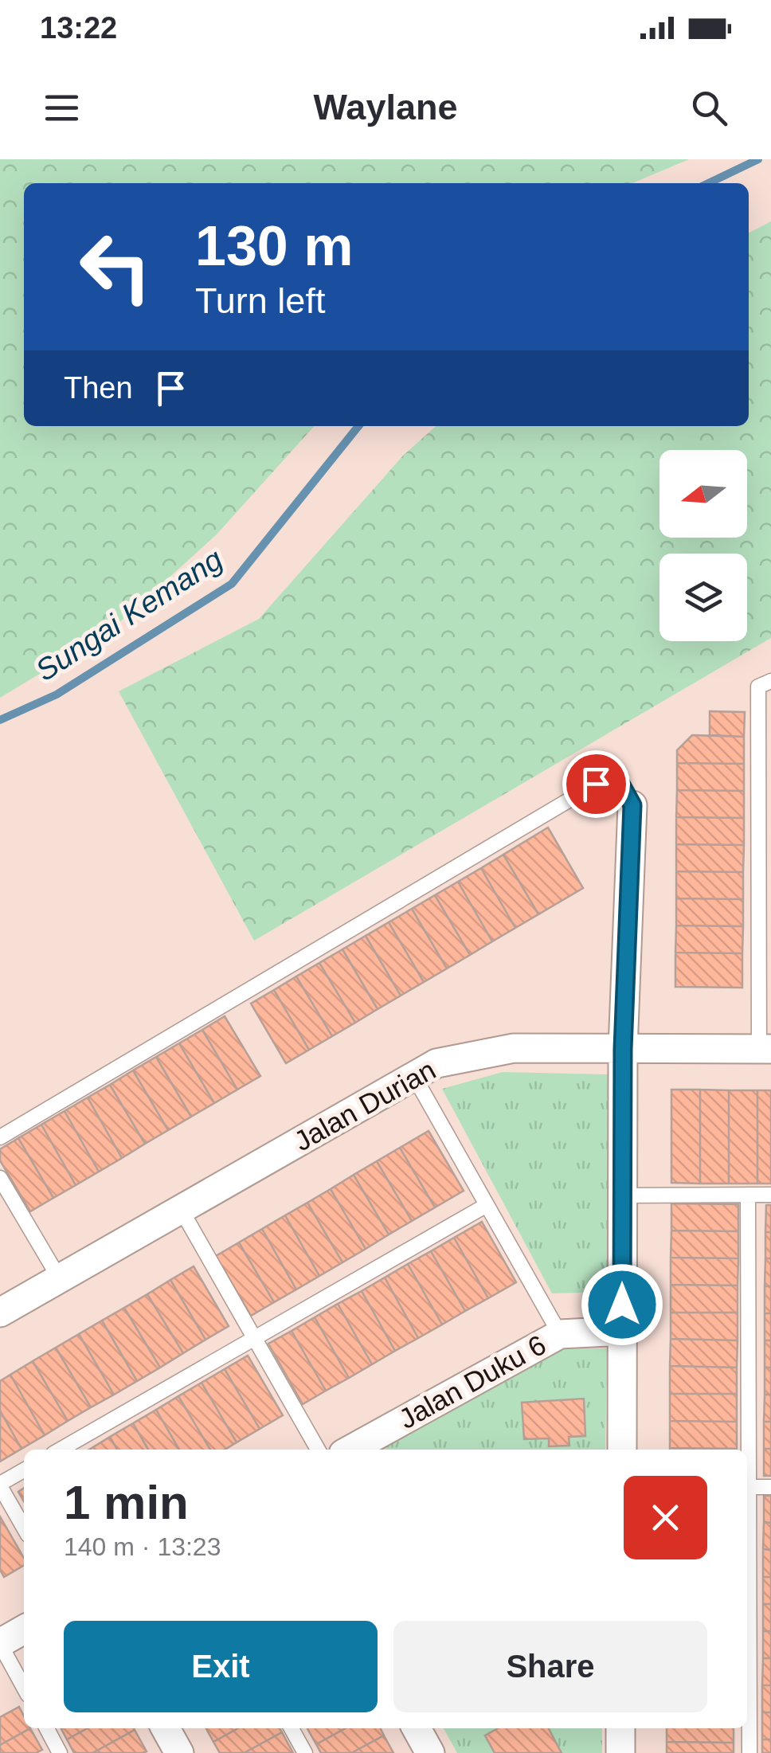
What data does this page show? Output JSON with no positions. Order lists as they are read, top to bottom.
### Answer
{
  "streets": {
    "street": ["Jalan Durian", "Jalan Duku 6"]
  },
  "water": ["Sungai Kemang"],
  "north": "left",
  "page": {
    "status": "13:22",
    "header": "Waylane",
    "turn": ["130 m", "Turn left"],
    "then": "Then",
    "heading": ["1 min", "140 m · 13:23"],
    "buttons": ["Exit", "Share"]
  }
}
